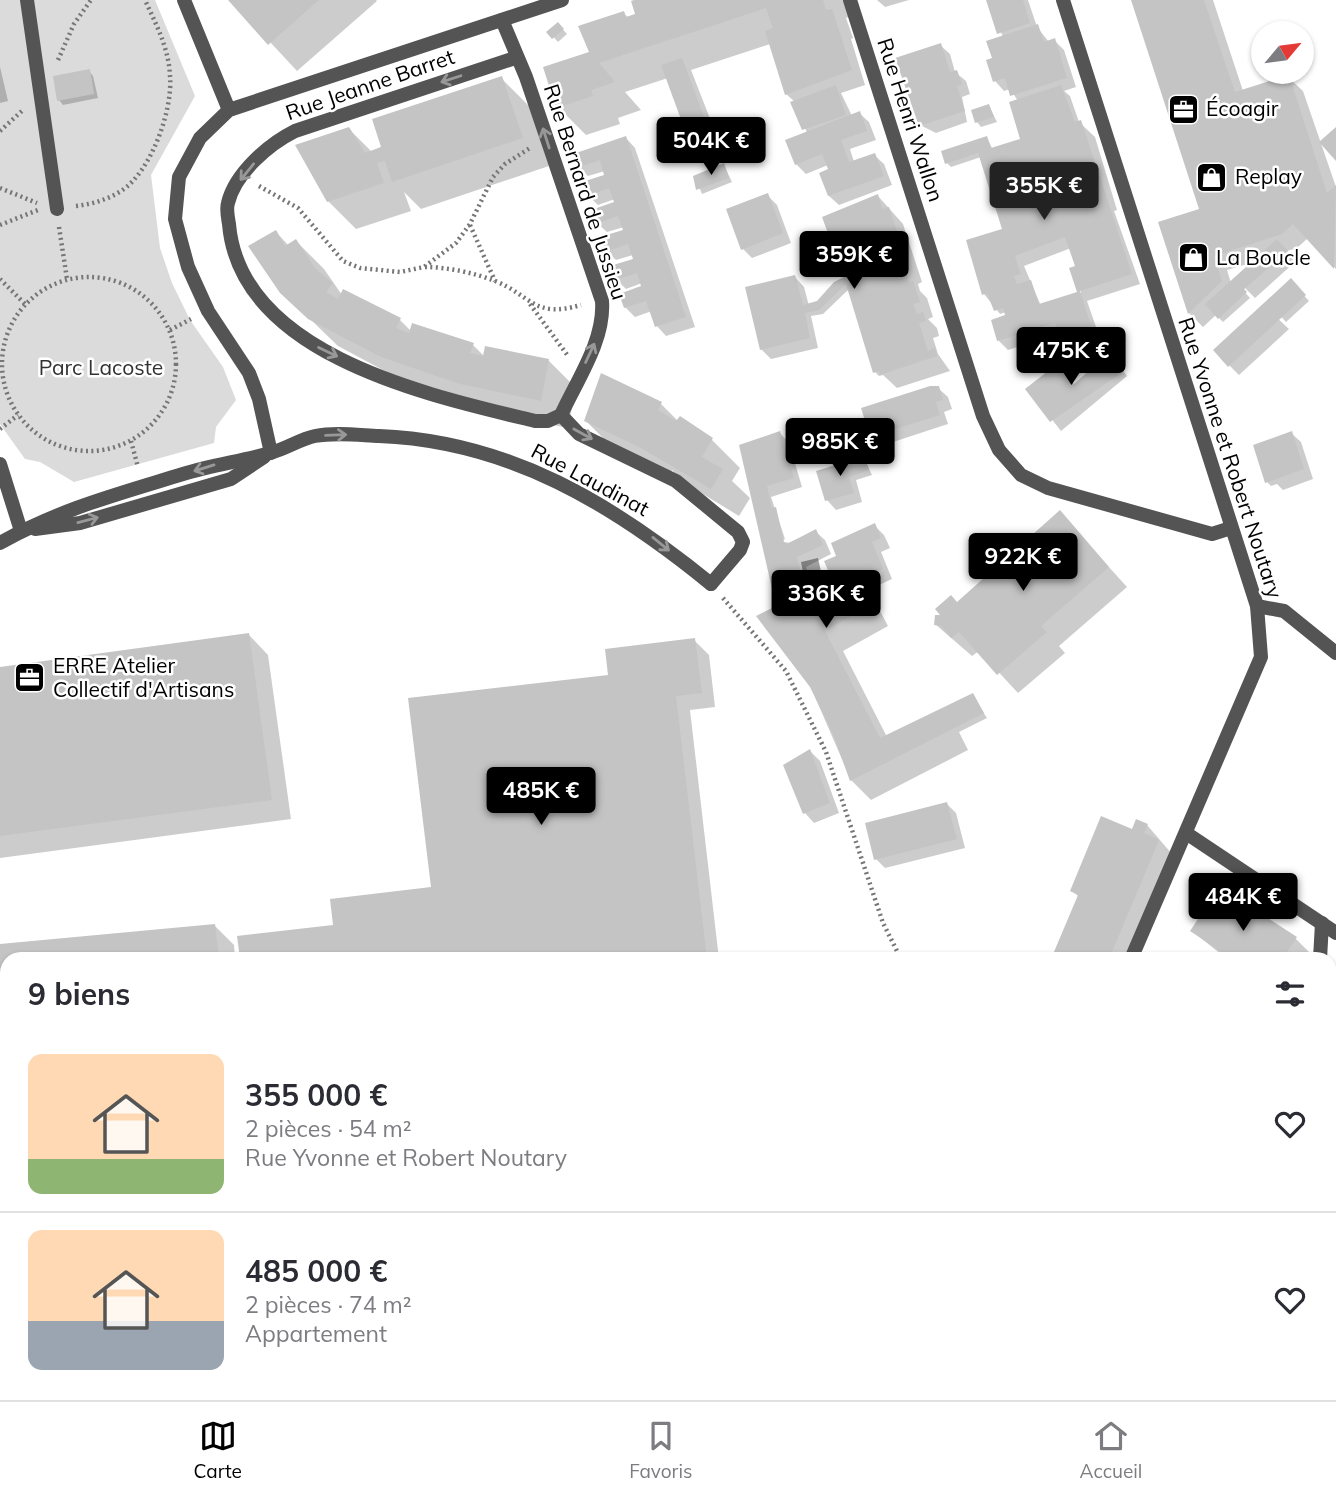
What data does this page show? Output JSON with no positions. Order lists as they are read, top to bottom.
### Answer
{
  "streets": {
    "street": [
      "Rue Jeanne Barret",
      "Rue Henri Wallon",
      "Rue Bernard de Jussieu",
      "Rue Yvonne et Robert Noutary",
      "Rue Laudinat"
    ]
  },
  "crossings": [
    ["Rue Jeanne Barret", "Rue Bernard de Jussieu"],
    ["Rue Henri Wallon", "Rue Yvonne et Robert Noutary"]
  ],
  "one_way": ["Rue Bernard de Jussieu", "Rue Laudinat"],
  "parks": ["Parc Lacoste"],
  "places": {
    "office": ["Écoagir", "ERRE Atelier Collectif d'Artisans"],
    "shop": ["Replay", "La Boucle"]
  },
  "north": "top right",
  "page": {
    "price": [
      "504K €",
      "355K €",
      "359K €",
      "475K €",
      "985K €",
      "922K €",
      "336K €",
      "485K €",
      "484K €"
    ],
    "heading": "9 biens",
    "list": [
      {
        "name": "355 000 €",
        "note": "2 pièces · 54 m² · Rue Yvonne et Robert Noutary"
      },
      {
        "name": "485 000 €",
        "note": "2 pièces · 74 m² · Appartement"
      }
    ],
    "tabs": ["Carte", "Favoris", "Accueil"]
  }
}
